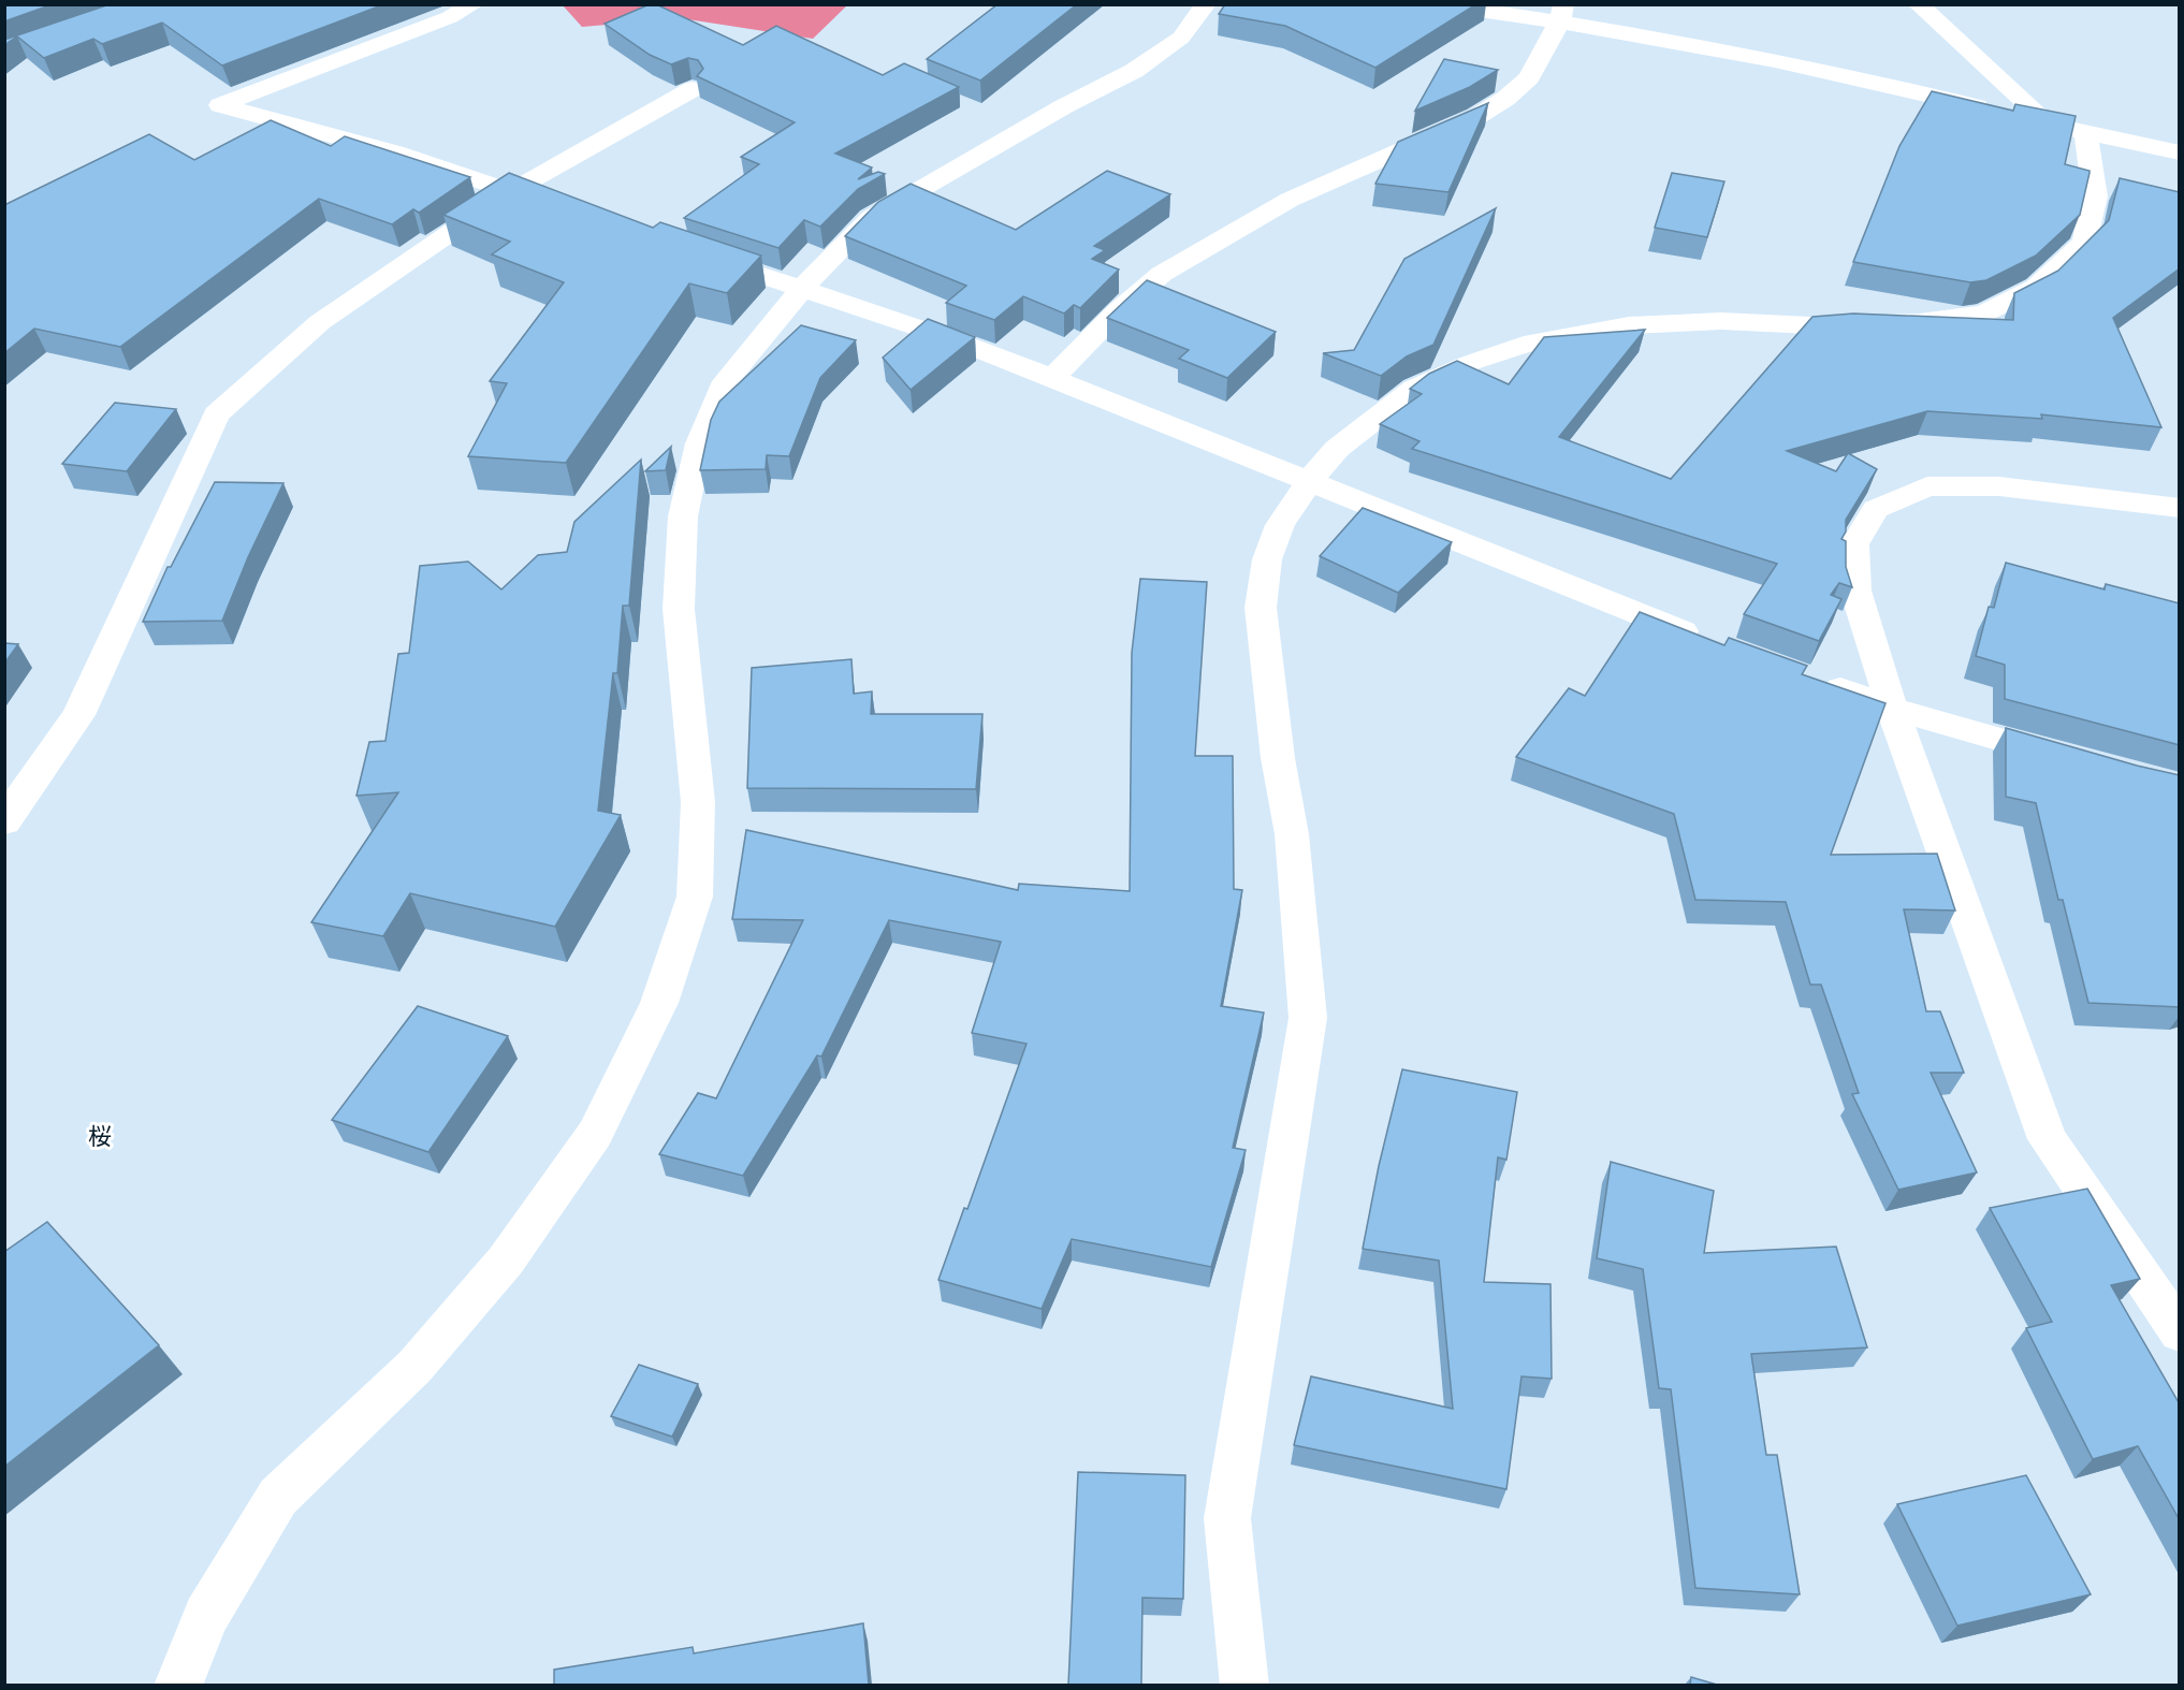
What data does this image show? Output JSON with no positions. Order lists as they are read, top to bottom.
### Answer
{
  "districts": ["桜"]
}
